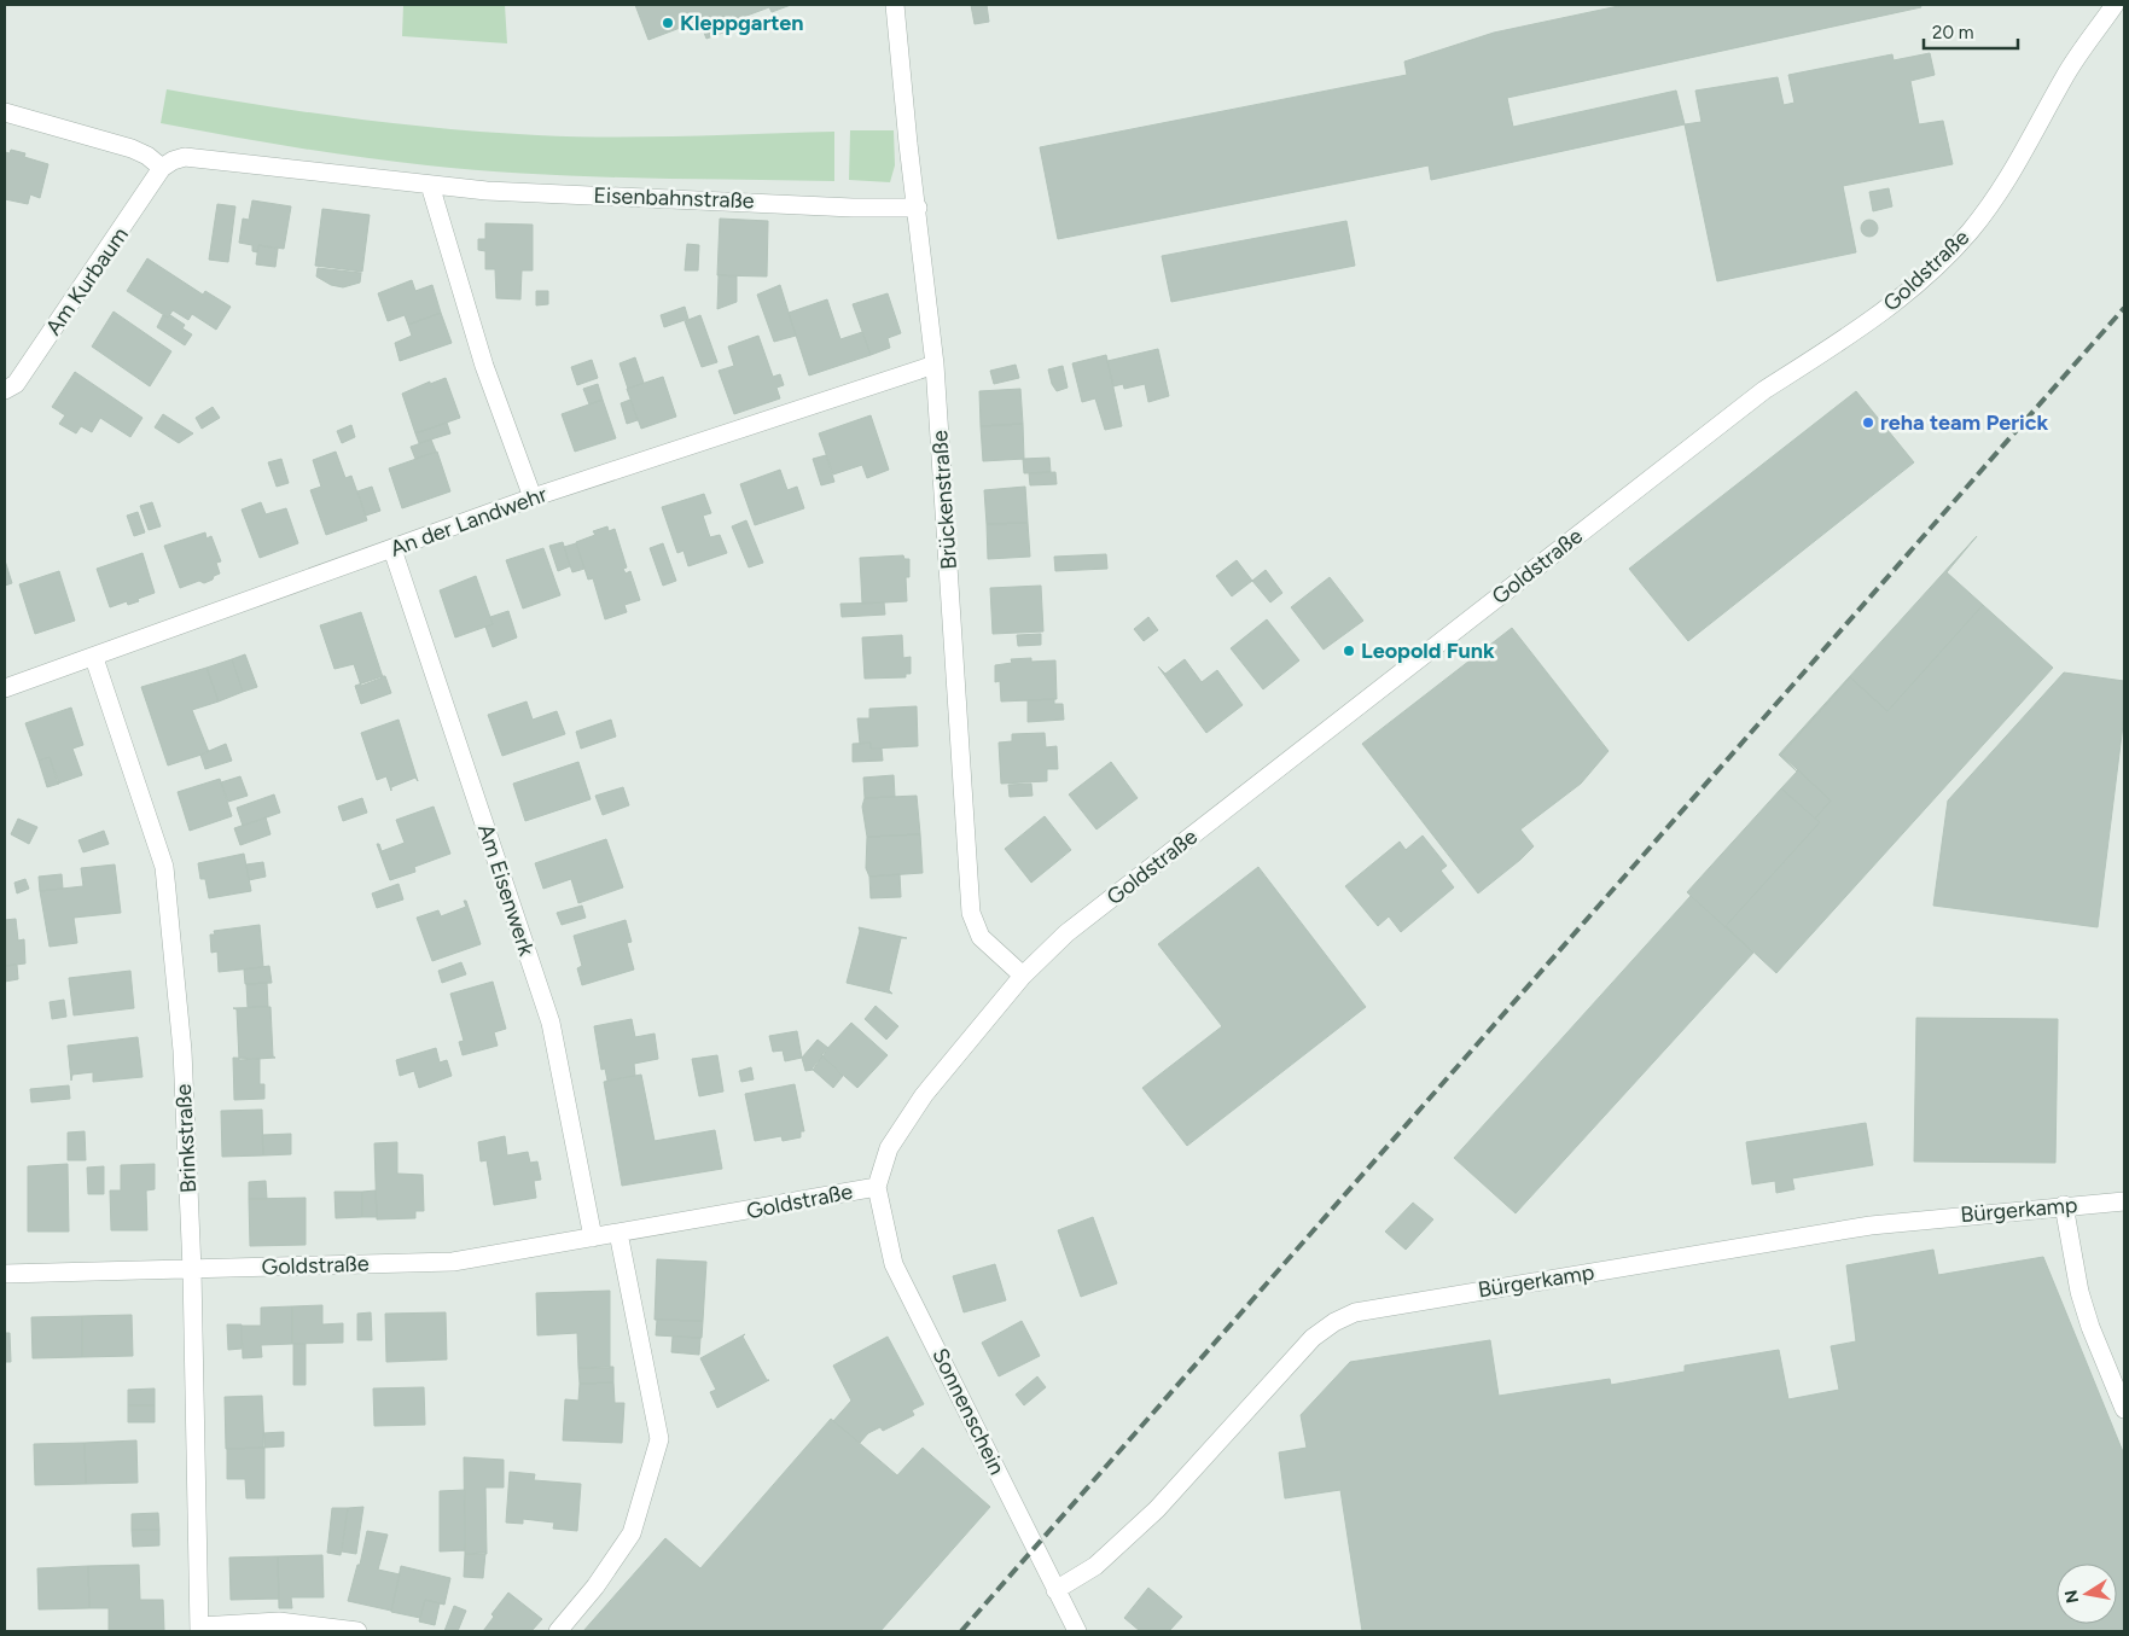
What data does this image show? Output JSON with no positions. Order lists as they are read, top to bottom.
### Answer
{
  "streets": {
    "street": [
      "Eisenbahnstraße",
      "Goldstraße",
      "Am Kurbaum",
      "Brückenstraße",
      "An der Landwehr",
      "Am Eisenwerk",
      "Brinkstraße",
      "Bürgerkamp",
      "Sonnenschein"
    ]
  },
  "crossings": [
    ["Eisenbahnstraße", "Am Kurbaum"],
    ["Eisenbahnstraße", "Brückenstraße"],
    ["Goldstraße", "Brückenstraße"],
    ["Goldstraße", "Am Eisenwerk"],
    ["Goldstraße", "Brinkstraße"],
    ["Goldstraße", "Sonnenschein"],
    ["Brückenstraße", "An der Landwehr"],
    ["An der Landwehr", "Am Eisenwerk"],
    ["An der Landwehr", "Brinkstraße"],
    ["Bürgerkamp", "Sonnenschein"]
  ],
  "places": ["Kleppgarten", "reha team Perick", "Leopold Funk"],
  "scale_bar": "20 m",
  "north": "left"
}
